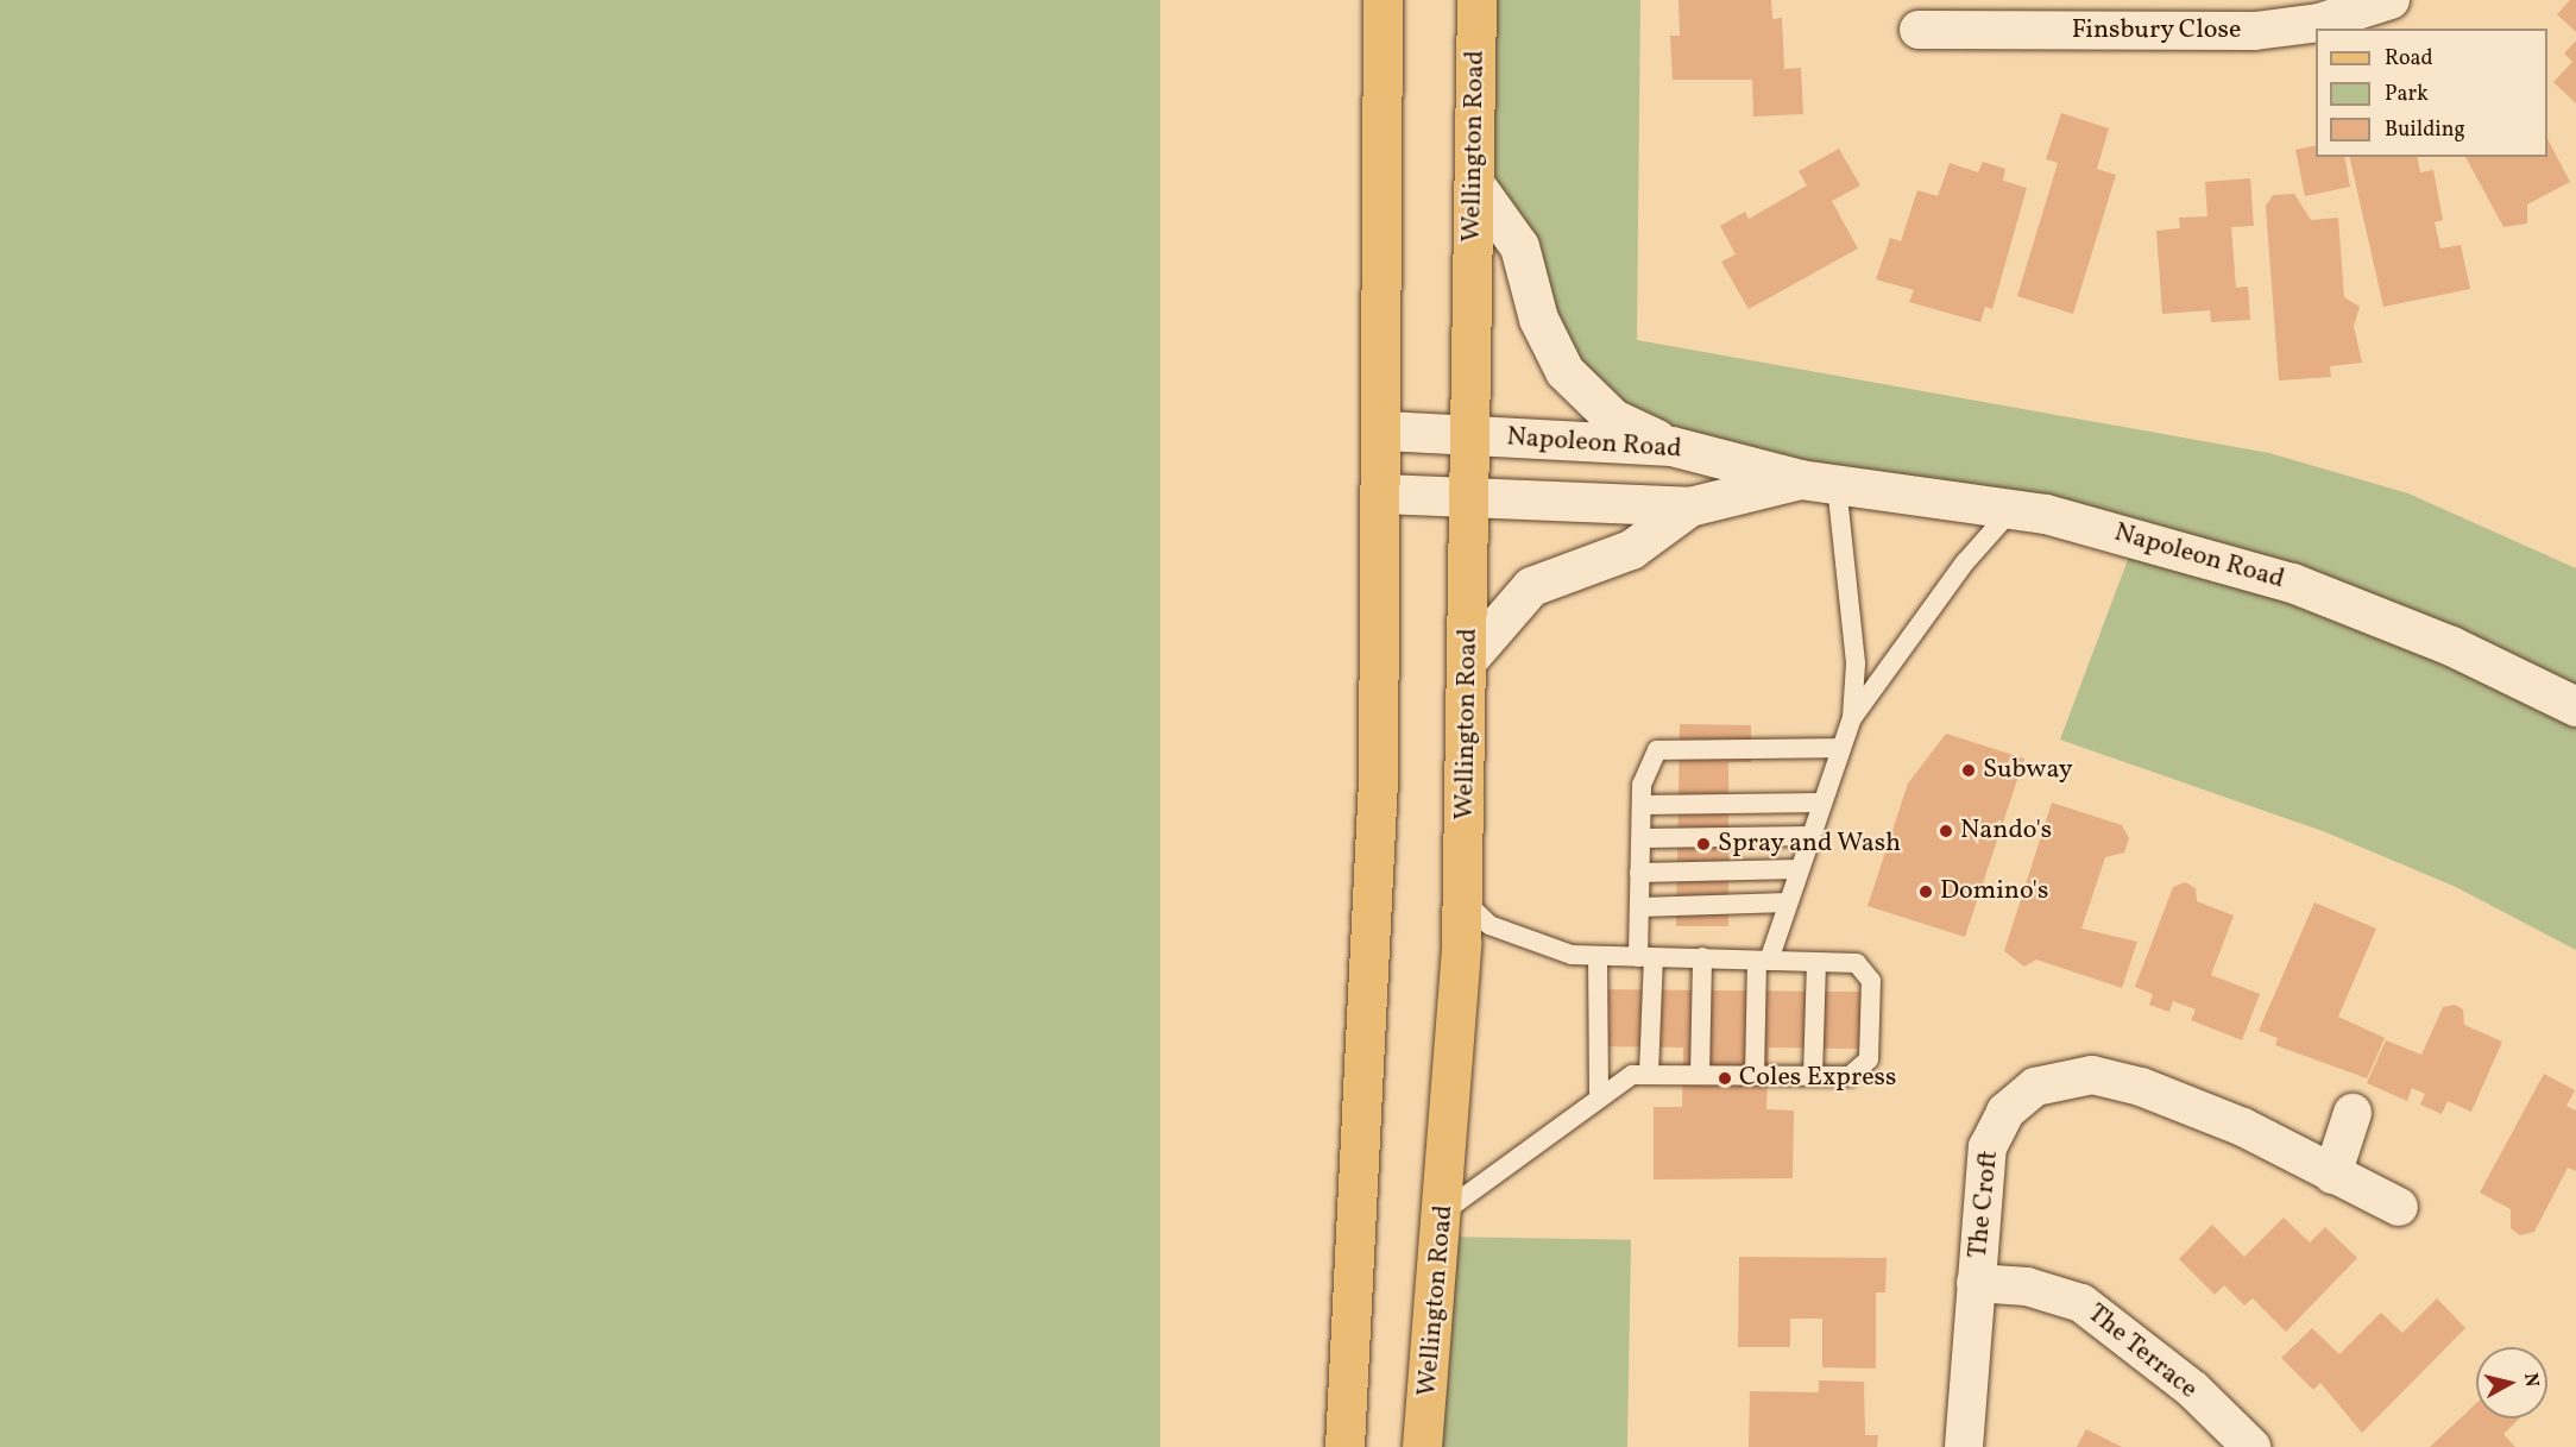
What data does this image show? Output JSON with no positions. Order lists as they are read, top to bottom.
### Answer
{
  "streets": {
    "main road": ["Wellington Road", "Napoleon Road"],
    "street": ["Finsbury Close", "The Croft", "The Terrace"]
  },
  "crossings": [
    ["Wellington Road", "Napoleon Road"],
    ["The Croft", "The Terrace"]
  ],
  "places": [
    "Subway",
    "Nando's",
    "Spray and Wash",
    "Domino's",
    "Coles Express"
  ],
  "legend": ["Road", "Park", "Building"],
  "north": "right"
}
